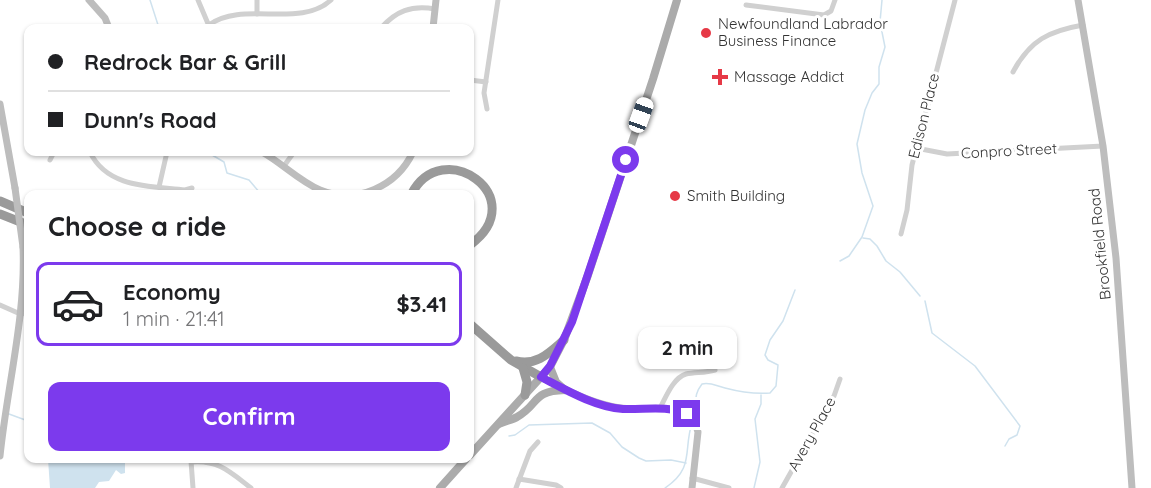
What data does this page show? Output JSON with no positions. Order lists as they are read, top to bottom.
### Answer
{
  "streets": {
    "main road": ["Brookfield Road"],
    "street": ["Edison Place", "Conpro Street", "Avery Place"]
  },
  "crossings": [
    ["Edison Place", "Conpro Street"],
    ["Conpro Street", "Brookfield Road"]
  ],
  "places": {
    "other": ["Newfoundland Labrador Business Finance", "Smith Building"],
    "health": ["Massage Addict"]
  },
  "page": {
    "banner": ["Redrock Bar & Grill", "Dunn's Road"],
    "heading": "Choose a ride",
    "list": [
      {
        "name": "Economy",
        "note": "1 min · 21:41",
        "value": "$3.41"
      }
    ],
    "bubble": "2 min",
    "buttons": "Confirm"
  }
}
